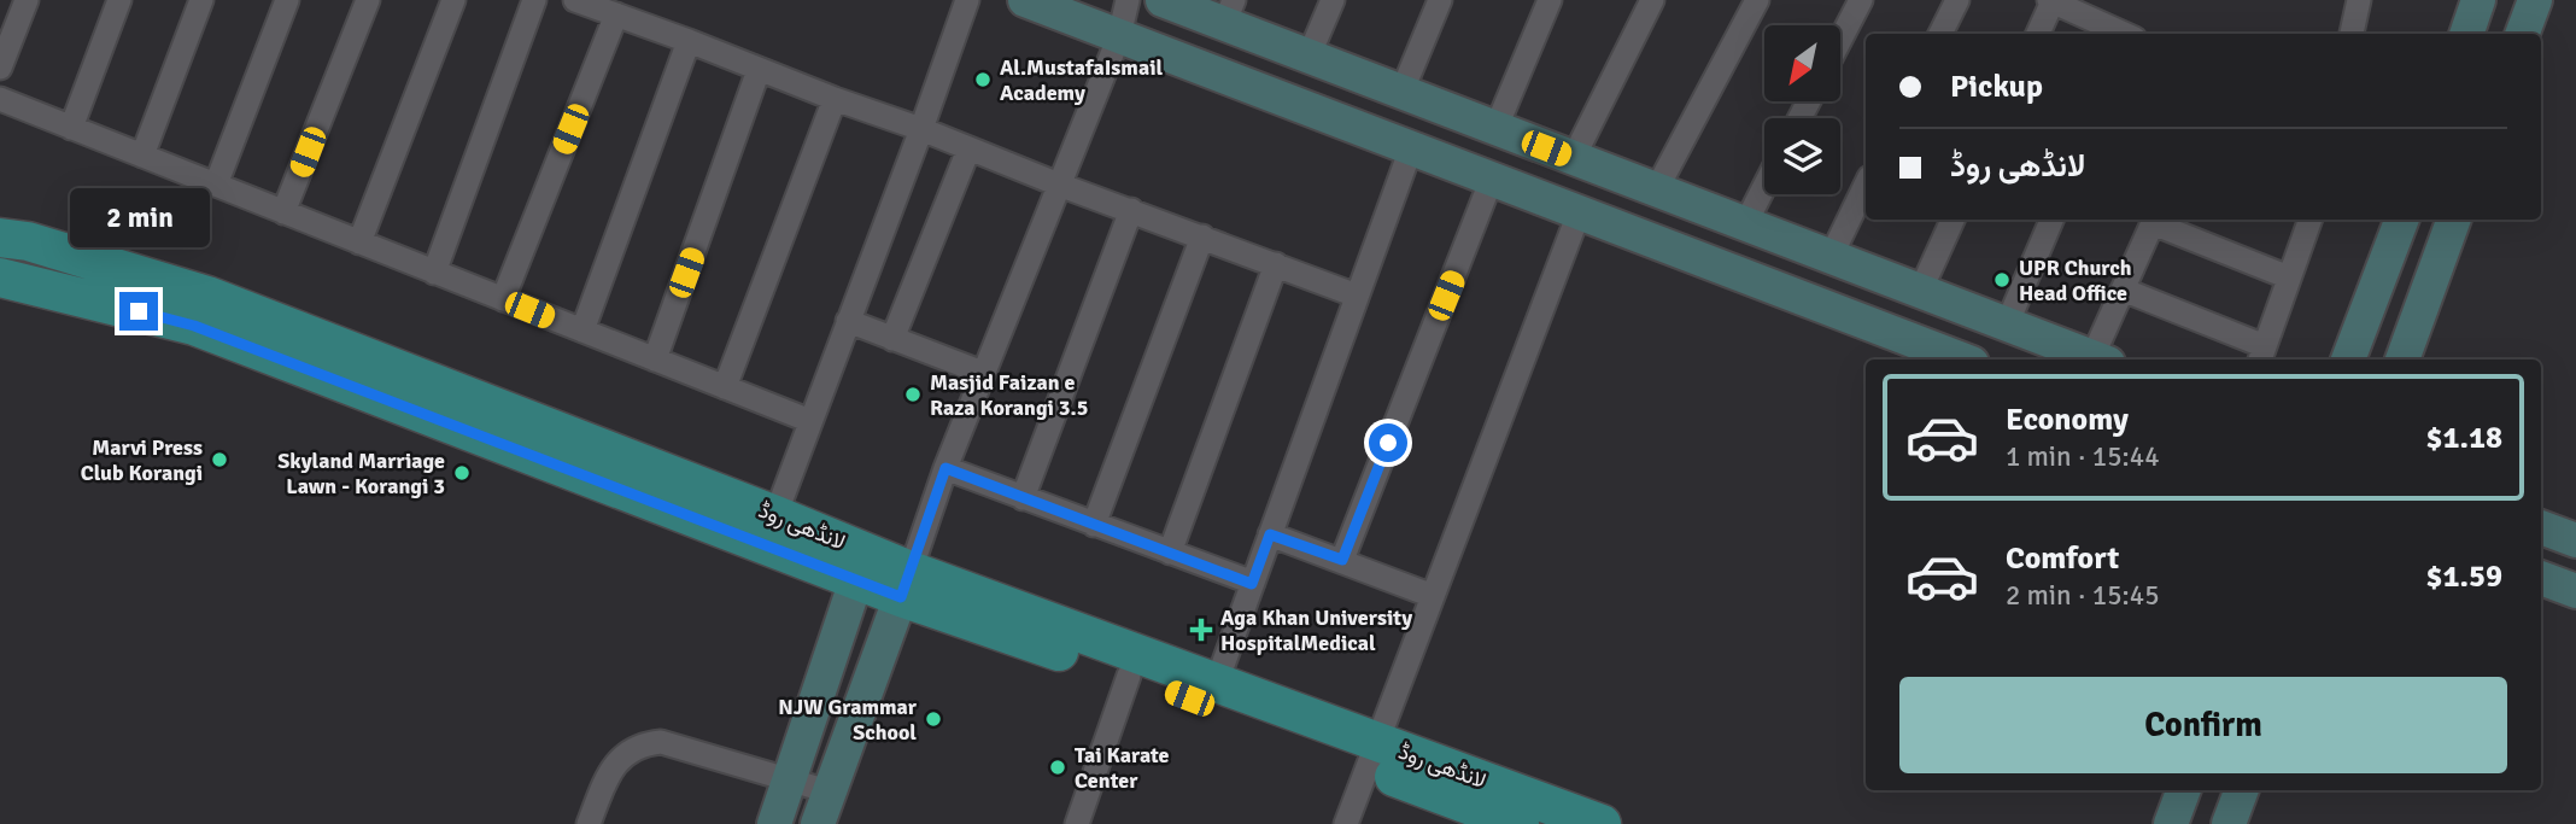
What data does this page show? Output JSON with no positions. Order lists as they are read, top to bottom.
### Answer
{
  "streets": {
    "main road": ["لانڈھی روڈ"]
  },
  "places": {
    "other": [
      "Al.MustafaIsmail Academy",
      "UPR Church Head Office",
      "Masjid Faizan e Raza Korangi 3.5",
      "Marvi Press Club Korangi",
      "Skyland Marriage Lawn - Korangi 3",
      "NJW Grammar School",
      "Tai Karate Center"
    ],
    "health": ["Aga Khan University HospitalMedical"]
  },
  "north": "bottom left",
  "page": {
    "banner": ["Pickup", "لانڈھی روڈ"],
    "bubble": "2 min",
    "list": [
      {
        "name": "Economy",
        "note": "1 min · 15:44",
        "value": "$1.18"
      },
      {
        "name": "Comfort",
        "note": "2 min · 15:45",
        "value": "$1.59"
      }
    ],
    "buttons": "Confirm"
  }
}
